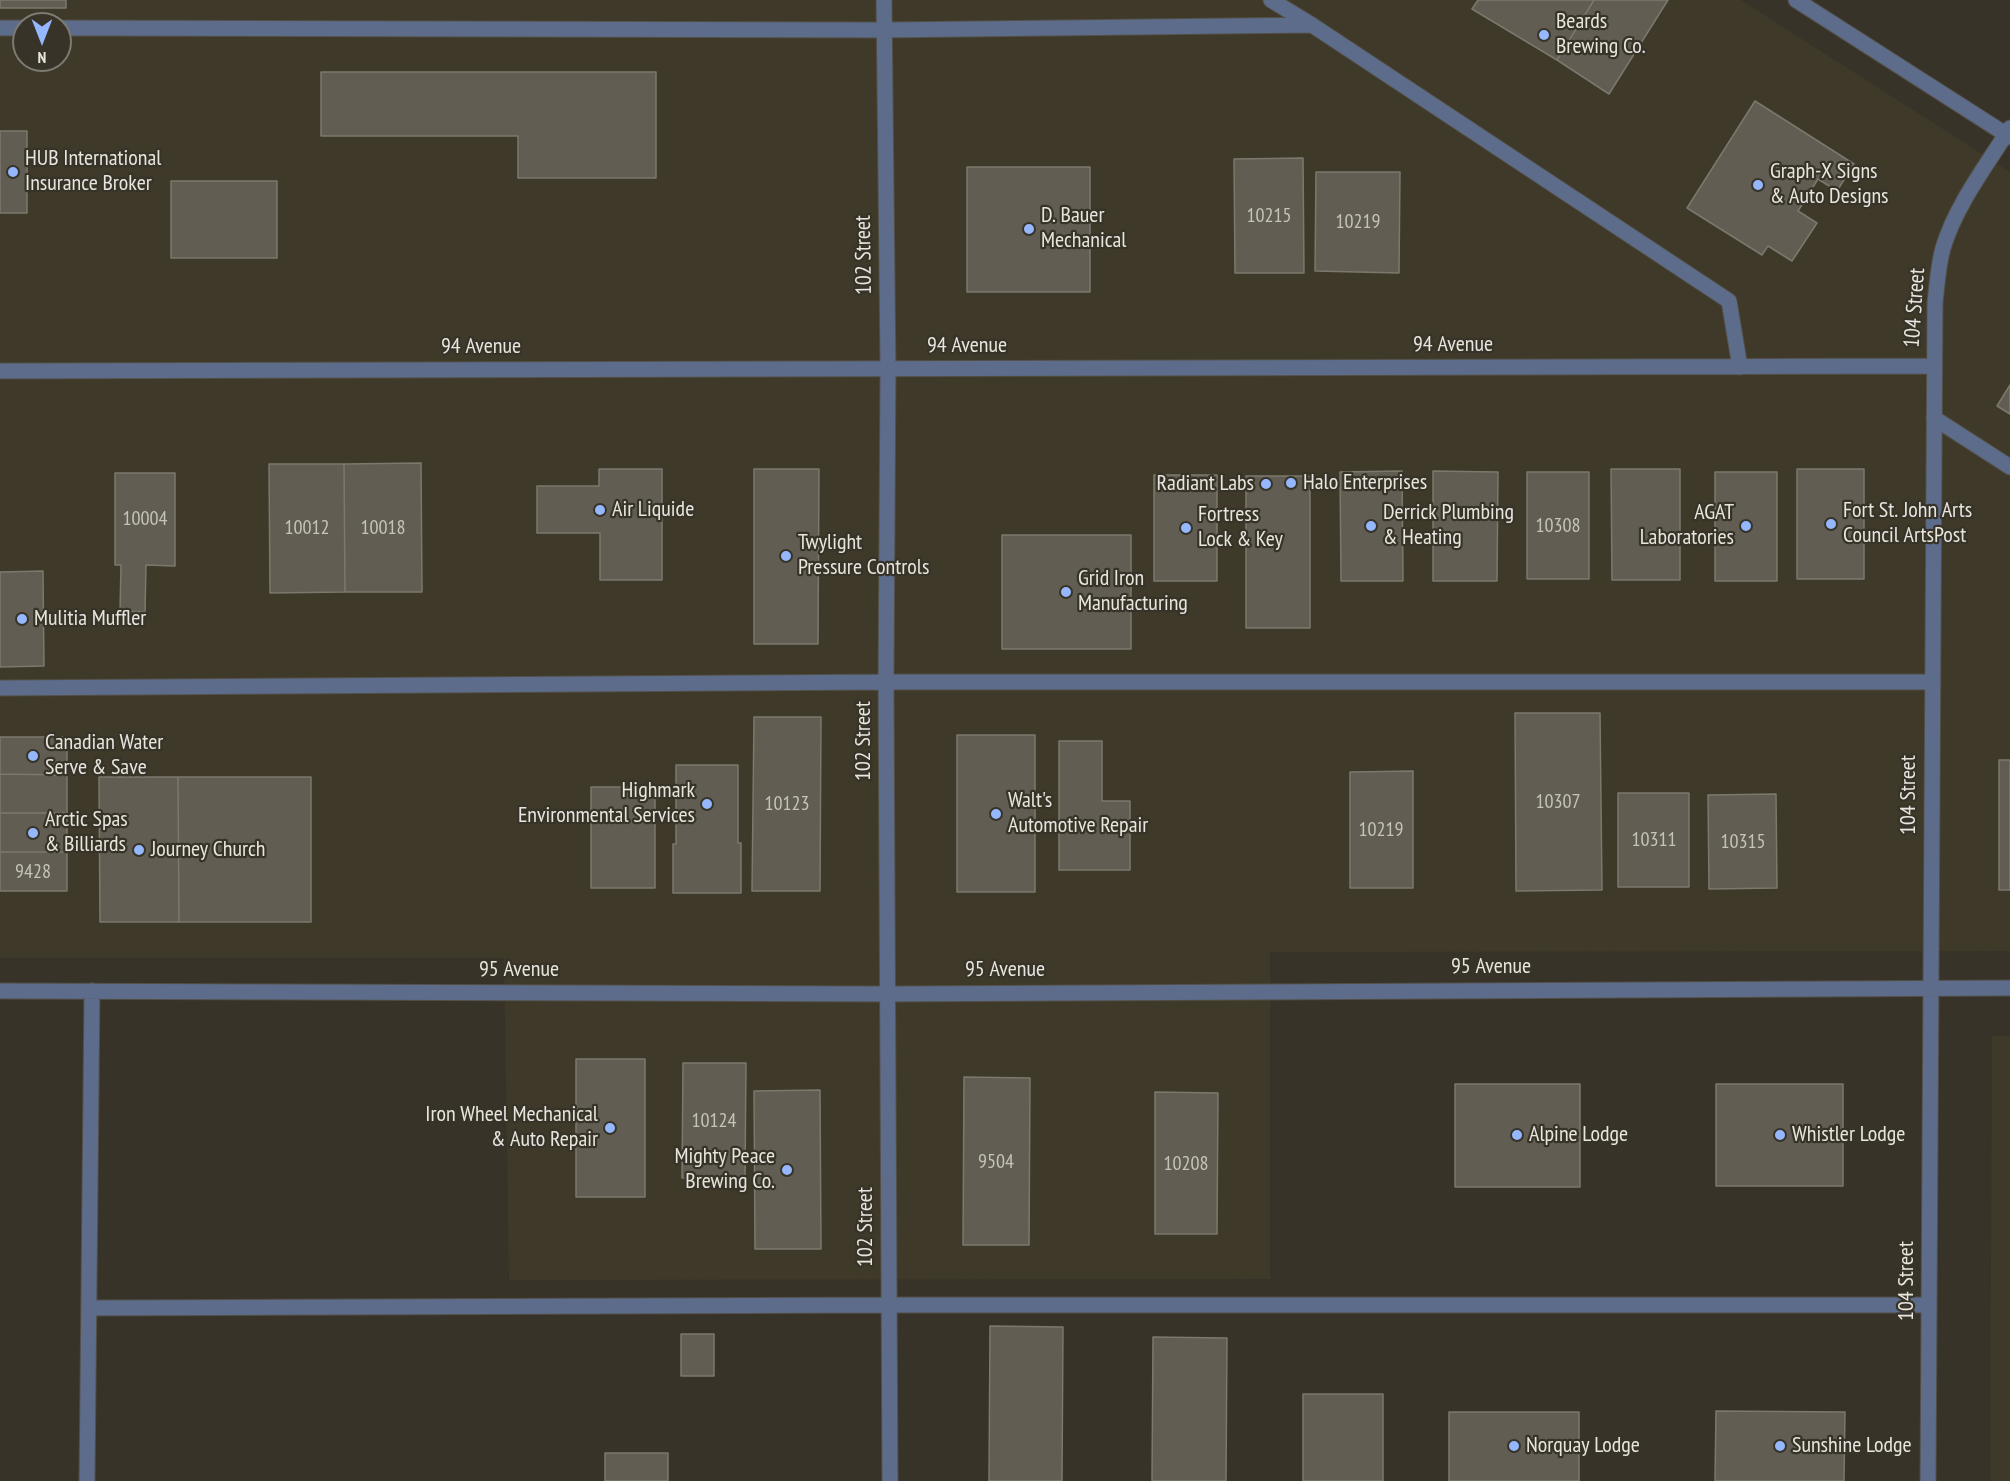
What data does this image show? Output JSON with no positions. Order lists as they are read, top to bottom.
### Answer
{
  "streets": {
    "street": [
      "102 Street",
      "104 Street",
      "94 Avenue",
      "95 Avenue"
    ]
  },
  "crossings": [
    ["102 Street", "94 Avenue"],
    ["102 Street", "95 Avenue"],
    ["104 Street", "94 Avenue"],
    ["104 Street", "95 Avenue"]
  ],
  "places": [
    "Beards Brewing Co.",
    "HUB International Insurance Broker",
    "Graph-X Signs & Auto Designs",
    "D. Bauer Mechanical",
    "Halo Enterprises",
    "Radiant Labs",
    "Air Liquide",
    "Fort St. John Arts Council ArtsPost",
    "Derrick Plumbing & Heating",
    "AGAT Laboratories",
    "Fortress Lock & Key",
    "Twylight Pressure Controls",
    "Grid Iron Manufacturing",
    "Mulitia Muffler",
    "Canadian Water Serve & Save",
    "Highmark Environmental Services",
    "Walt's Automotive Repair",
    "Arctic Spas & Billiards",
    "Journey Church",
    "Iron Wheel Mechanical & Auto Repair",
    "Alpine Lodge",
    "Whistler Lodge",
    "Mighty Peace Brewing Co.",
    "Norquay Lodge",
    "Sunshine Lodge"
  ],
  "house_numbers": [
    "10215",
    "10219",
    "10004",
    "10308",
    "10012",
    "10018",
    "10307",
    "10123",
    "10219",
    "10311",
    "10315",
    "9428",
    "10124",
    "9504",
    "10208"
  ],
  "north": "bottom"
}
